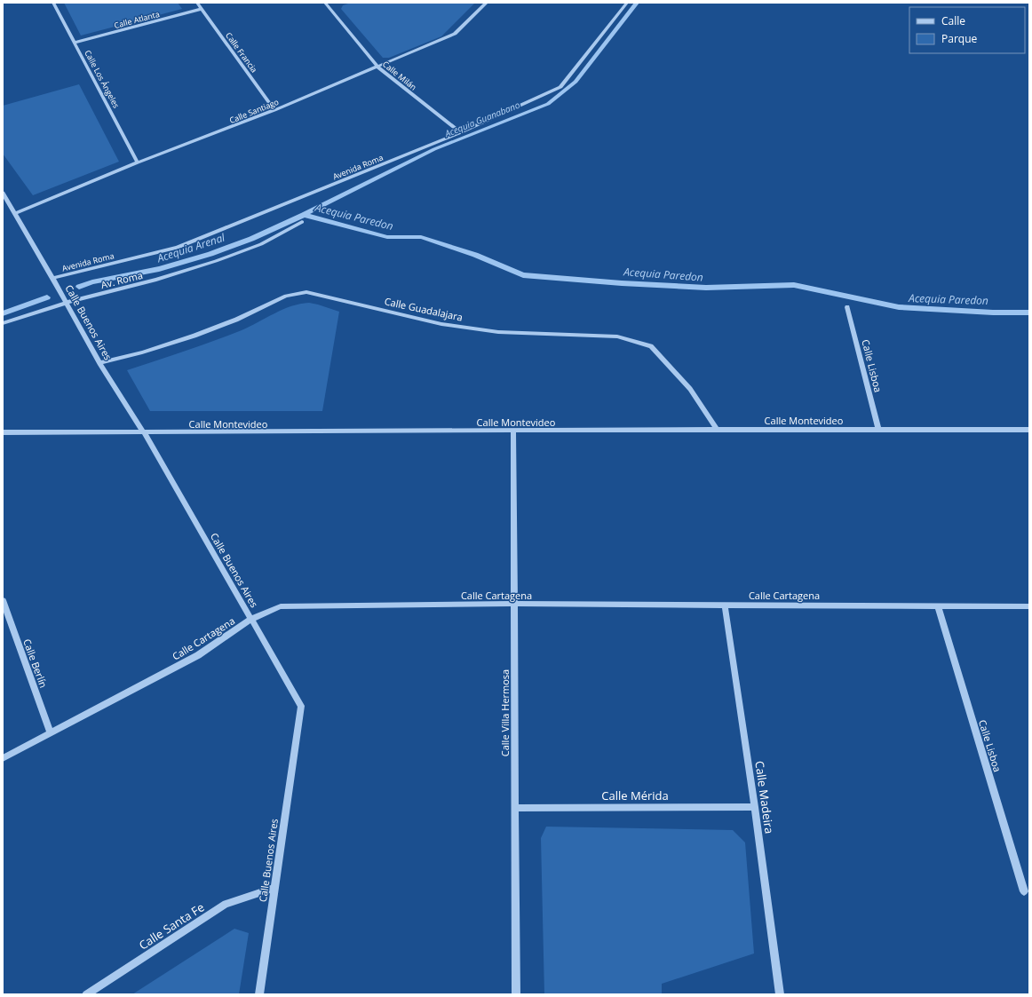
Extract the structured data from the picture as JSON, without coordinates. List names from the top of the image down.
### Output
{
  "streets": {
    "street": [
      "Calle Atlanta",
      "Calle Francia",
      "Calle Milán",
      "Calle Los Ángeles",
      "Calle Santiago",
      "Avenida Roma",
      "Av. Roma",
      "Calle Guadalajara",
      "Calle Buenos Aires",
      "Calle Lisboa",
      "Calle Montevideo",
      "Calle Cartagena",
      "Calle Berlín",
      "Calle Villa Hermosa",
      "Calle Mérida",
      "Calle Madeira",
      "Calle Santa Fe"
    ]
  },
  "crossings": [
    ["Calle Atlanta", "Calle Francia"],
    ["Calle Atlanta", "Calle Los Ángeles"],
    ["Calle Francia", "Calle Santiago"],
    ["Calle Milán", "Calle Santiago"],
    ["Calle Milán", "Avenida Roma"],
    ["Calle Los Ángeles", "Calle Santiago"],
    ["Calle Santiago", "Calle Buenos Aires"],
    ["Avenida Roma", "Calle Buenos Aires"],
    ["Av. Roma", "Calle Buenos Aires"],
    ["Calle Guadalajara", "Calle Buenos Aires"],
    ["Calle Guadalajara", "Calle Montevideo"],
    ["Calle Buenos Aires", "Calle Montevideo"],
    ["Calle Buenos Aires", "Calle Cartagena"],
    ["Calle Buenos Aires", "Calle Santa Fe"],
    ["Calle Lisboa", "Calle Montevideo"],
    ["Calle Lisboa", "Calle Cartagena"],
    ["Calle Montevideo", "Calle Villa Hermosa"],
    ["Calle Cartagena", "Calle Berlín"],
    ["Calle Cartagena", "Calle Villa Hermosa"],
    ["Calle Cartagena", "Calle Madeira"],
    ["Calle Villa Hermosa", "Calle Mérida"],
    ["Calle Mérida", "Calle Madeira"]
  ],
  "water": ["Acequia Guanabano", "Acequia Paredon", "Acequia Arenal"],
  "legend": ["Calle", "Parque"]
}
